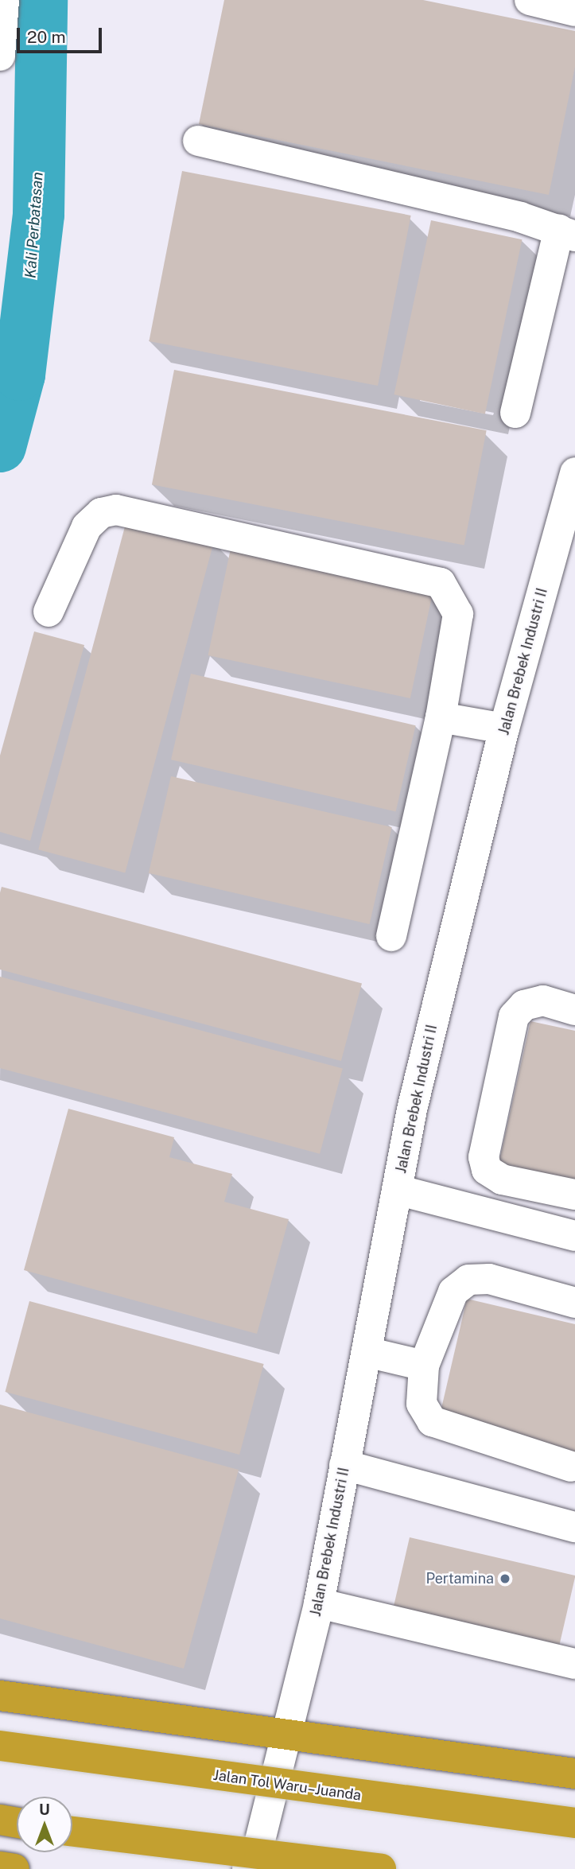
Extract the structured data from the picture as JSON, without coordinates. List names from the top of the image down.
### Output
{
  "streets": {
    "highway": ["Jalan Tol Waru–Juanda"],
    "street": ["Jalan Brebek Industri II"]
  },
  "water": ["Kali Perbatasan"],
  "places": ["Pertamina"],
  "scale_bar": "20 m",
  "north": "top"
}
